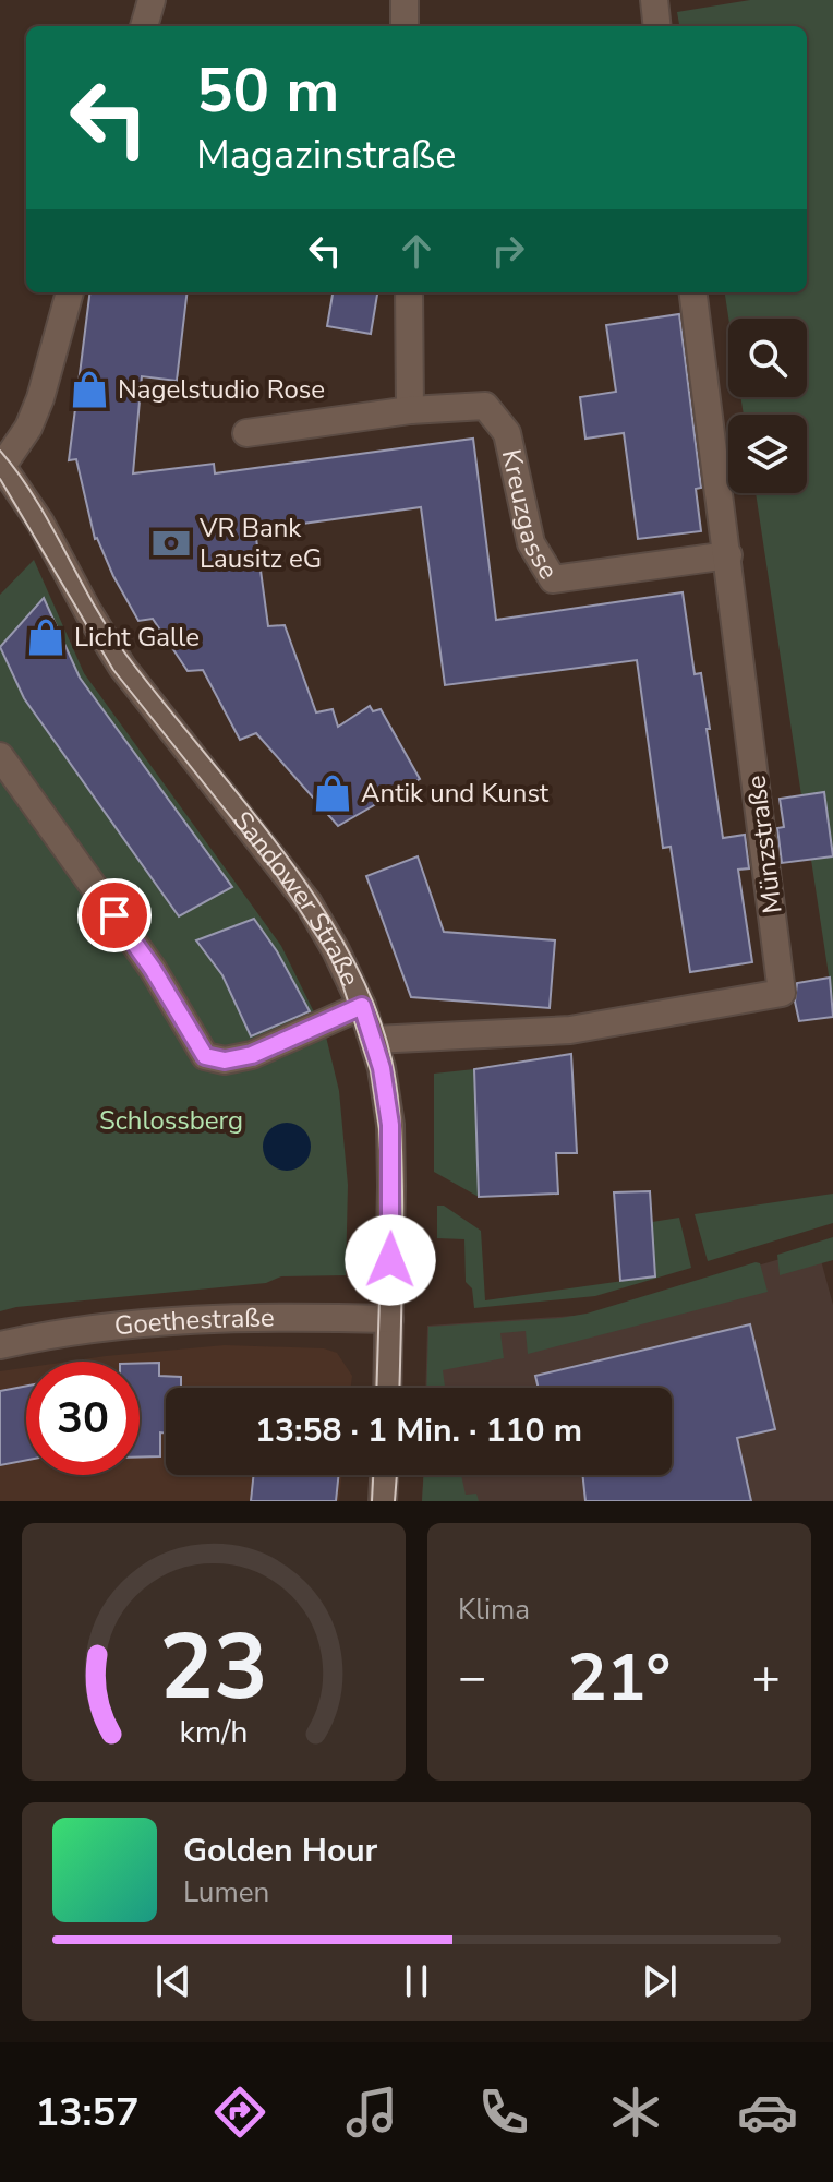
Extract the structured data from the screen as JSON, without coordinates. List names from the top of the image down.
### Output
{
  "streets": {
    "street": [
      "Kreuzgasse",
      "Münzstraße",
      "Sandower Straße",
      "Goethestraße"
    ]
  },
  "crossings": [
    ["Kreuzgasse", "Münzstraße"],
    ["Münzstraße", "Sandower Straße"],
    ["Sandower Straße", "Goethestraße"]
  ],
  "parks": ["Schlossberg"],
  "places": {
    "shop": ["Nagelstudio Rose", "Licht Galle", "Antik und Kunst"],
    "bank": ["VR Bank Lausitz eG"]
  },
  "page": {
    "turn": ["50 m", "Magazinstraße"],
    "limit": "30",
    "trip": "13:58 · 1 Min. · 110 m",
    "tile": "Klima",
    "heat": ["−", "21°", "+"],
    "song": ["Golden Hour", "Lumen"],
    "tabs": "13:57",
    "gauge": ["23", "km/h"]
  }
}
